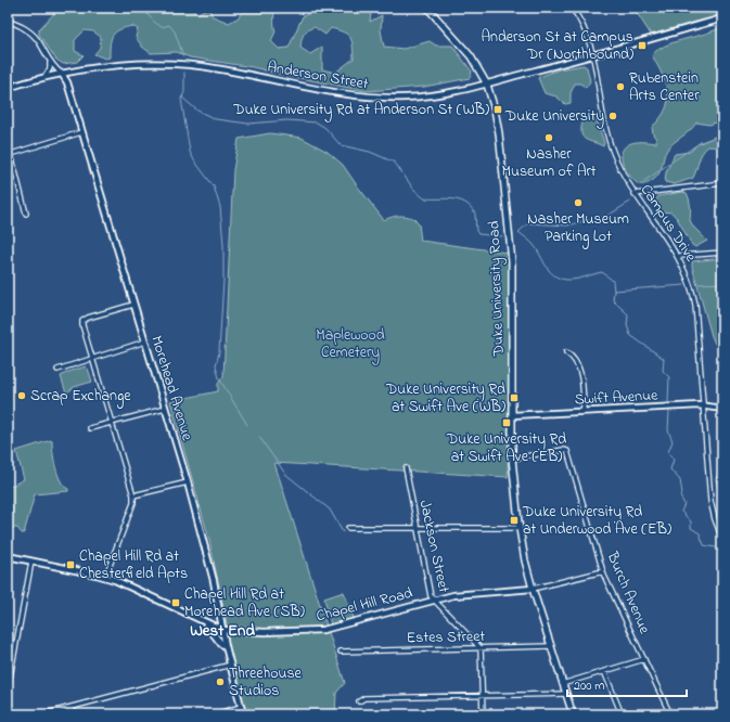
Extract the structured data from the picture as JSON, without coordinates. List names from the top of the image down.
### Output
{
  "streets": {
    "main road": ["Duke University Road"],
    "street": [
      "Anderson Street",
      "Campus Drive",
      "Morehead Avenue",
      "Swift Avenue",
      "Jackson Street",
      "Burch Avenue",
      "Chapel Hill Road",
      "Estes Street"
    ]
  },
  "crossings": [
    ["Anderson Street", "Campus Drive"],
    ["Anderson Street", "Duke University Road"],
    ["Anderson Street", "Morehead Avenue"],
    ["Campus Drive", "Swift Avenue"],
    ["Duke University Road", "Swift Avenue"],
    ["Duke University Road", "Burch Avenue"],
    ["Duke University Road", "Chapel Hill Road"],
    ["Duke University Road", "Estes Street"],
    ["Morehead Avenue", "Chapel Hill Road"],
    ["Jackson Street", "Chapel Hill Road"],
    ["Jackson Street", "Estes Street"]
  ],
  "districts": ["West End"],
  "parks": ["Maplewood Cemetery"],
  "places": {
    "transit": [
      "Anderson St at Campus Dr (Northbound)",
      "Duke University Rd at Anderson St (WB)",
      "Duke University Rd at Swift Ave (WB)",
      "Duke University Rd at Swift Ave (EB)",
      "Duke University Rd at Underwood Ave (EB)",
      "Chapel Hill Rd at Chesterfield Apts",
      "Chapel Hill Rd at Morehead Ave (SB)"
    ],
    "other": [
      "Rubenstein Arts Center",
      "Duke University",
      "Nasher Museum of Art",
      "Nasher Museum Parking Lot",
      "Scrap Exchange",
      "Threehouse Studios"
    ]
  },
  "scale_bar": "200 m"
}
